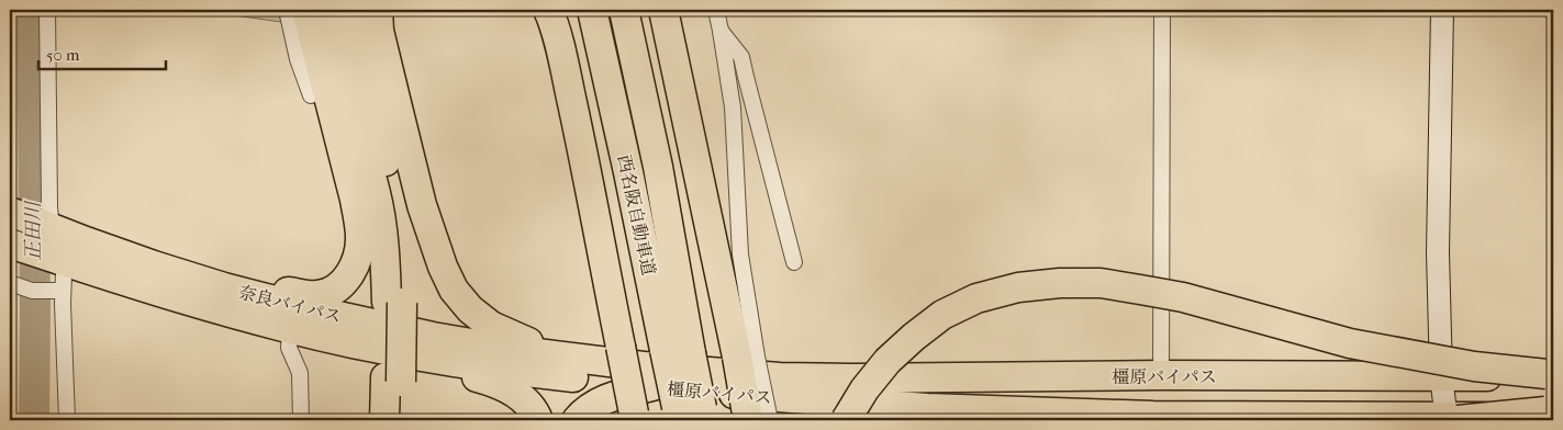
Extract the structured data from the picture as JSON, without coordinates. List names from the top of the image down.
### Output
{
  "streets": {
    "highway": ["西名阪自動車道", "奈良バイパス", "橿原バイパス"]
  },
  "crossings": [
    ["奈良バイパス", "橿原バイパス"]
  ],
  "water": ["正田川"],
  "scale_bar": "50 m"
}
